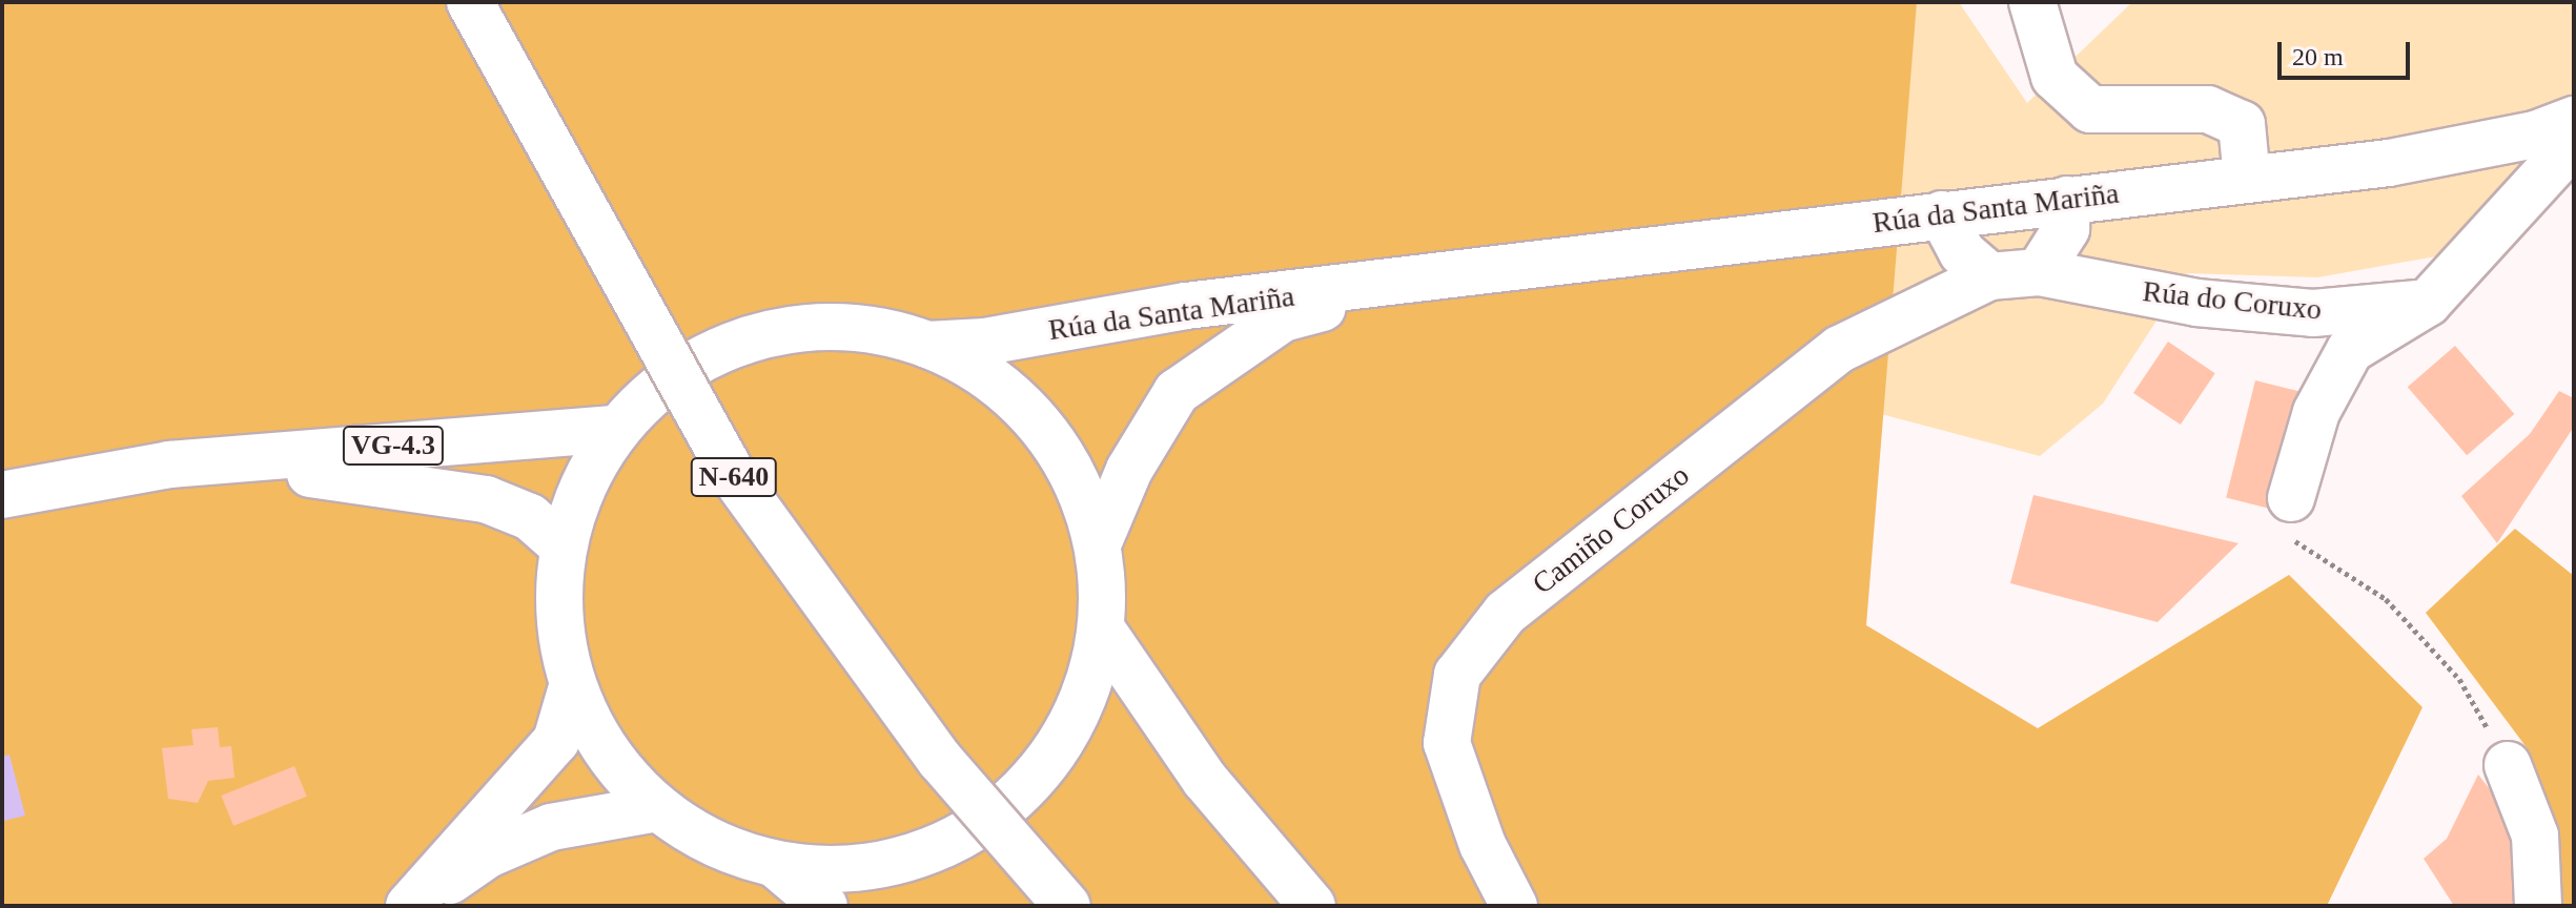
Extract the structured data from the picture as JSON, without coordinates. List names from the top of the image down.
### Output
{
  "streets": {
    "main road": [
      "Rúa da Santa Mariña",
      "Rúa do Coruxo",
      "VG-4.3",
      "N-640",
      "Camiño Coruxo"
    ]
  },
  "crossings": [
    ["Rúa do Coruxo", "Camiño Coruxo"]
  ],
  "scale_bar": "20 m"
}
